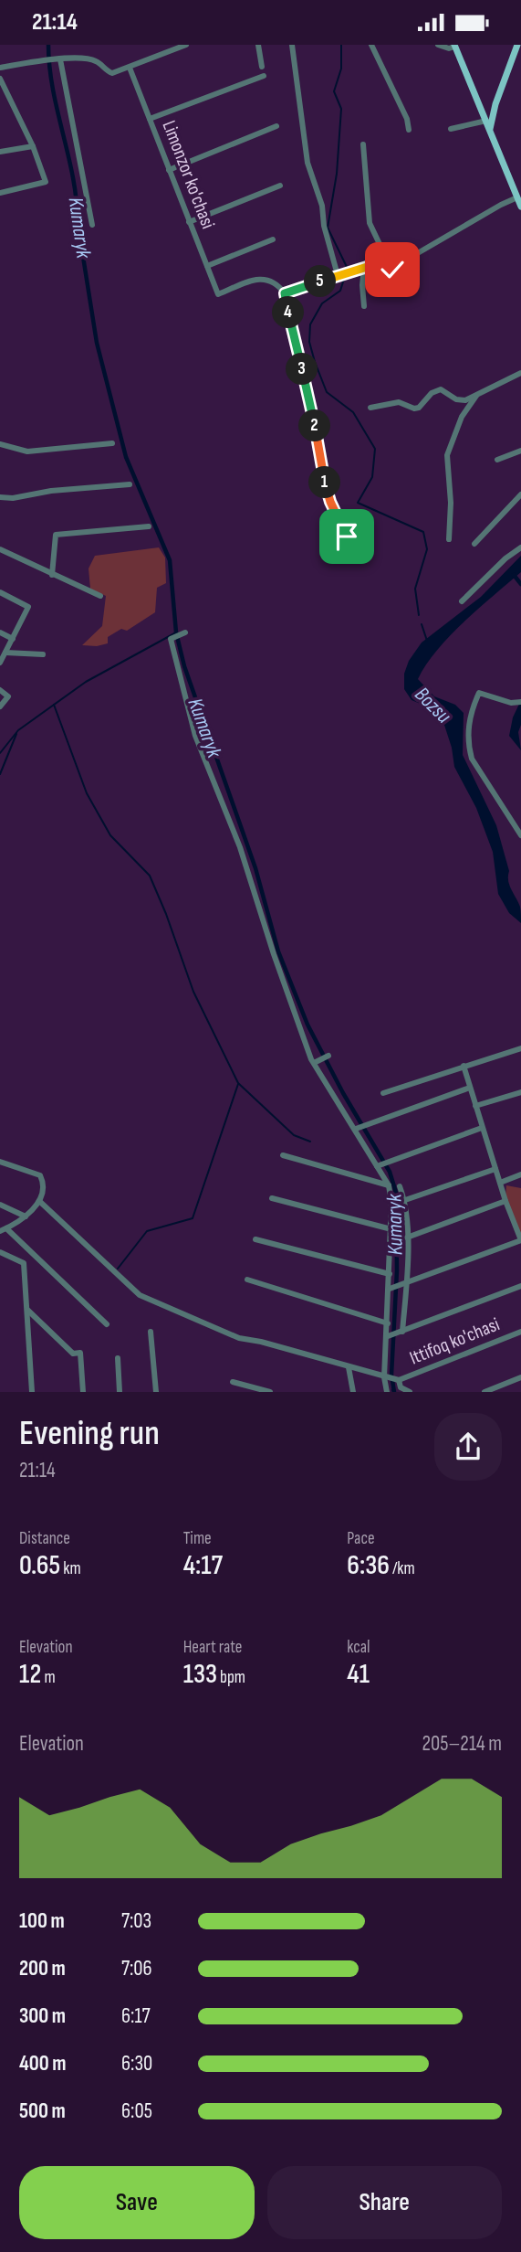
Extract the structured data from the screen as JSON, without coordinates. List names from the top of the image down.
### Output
{
  "streets": {
    "street": ["Limonzor ko'chasi", "Ittifoq ko'chasi"]
  },
  "water": ["Kumaryk", "Bozsu"],
  "page": {
    "status": "21:14",
    "pins": [
      "5",
      "4",
      "3",
      "2",
      "1"
    ],
    "heading": ["Evening run", "21:14"],
    "stats": [
      ["Distance", "0.65 km"],
      ["Time", "4:17"],
      ["Pace", "6:36 /km"],
      ["Elevation", "12 m"],
      ["Heart rate", "133 bpm"],
      ["kcal", "41"]
    ],
    "chart": ["Elevation", "205–214 m"],
    "list": [
      {
        "name": "100 m",
        "note": "7:03"
      },
      {
        "name": "200 m",
        "note": "7:06"
      },
      {
        "name": "300 m",
        "note": "6:17"
      },
      {
        "name": "400 m",
        "note": "6:30"
      },
      {
        "name": "500 m",
        "note": "6:05"
      }
    ],
    "buttons": ["Save", "Share"]
  }
}
